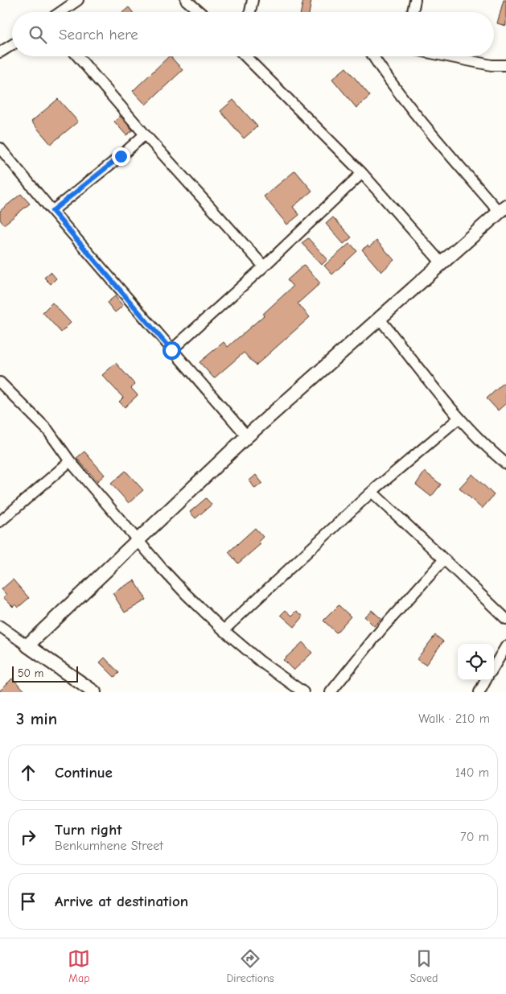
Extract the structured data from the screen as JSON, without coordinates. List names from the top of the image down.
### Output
{
  "scale_bar": "50 m",
  "page": {
    "search": "Search here",
    "scale": "50 m",
    "heading": ["3 min", "Walk · 210 m"],
    "list": [
      ["Continue", "140 m"],
      ["Turn right", "Benkumhene Street", "70 m"],
      "Arrive at destination"
    ],
    "nav": ["Map", "Directions", "Saved"]
  }
}
